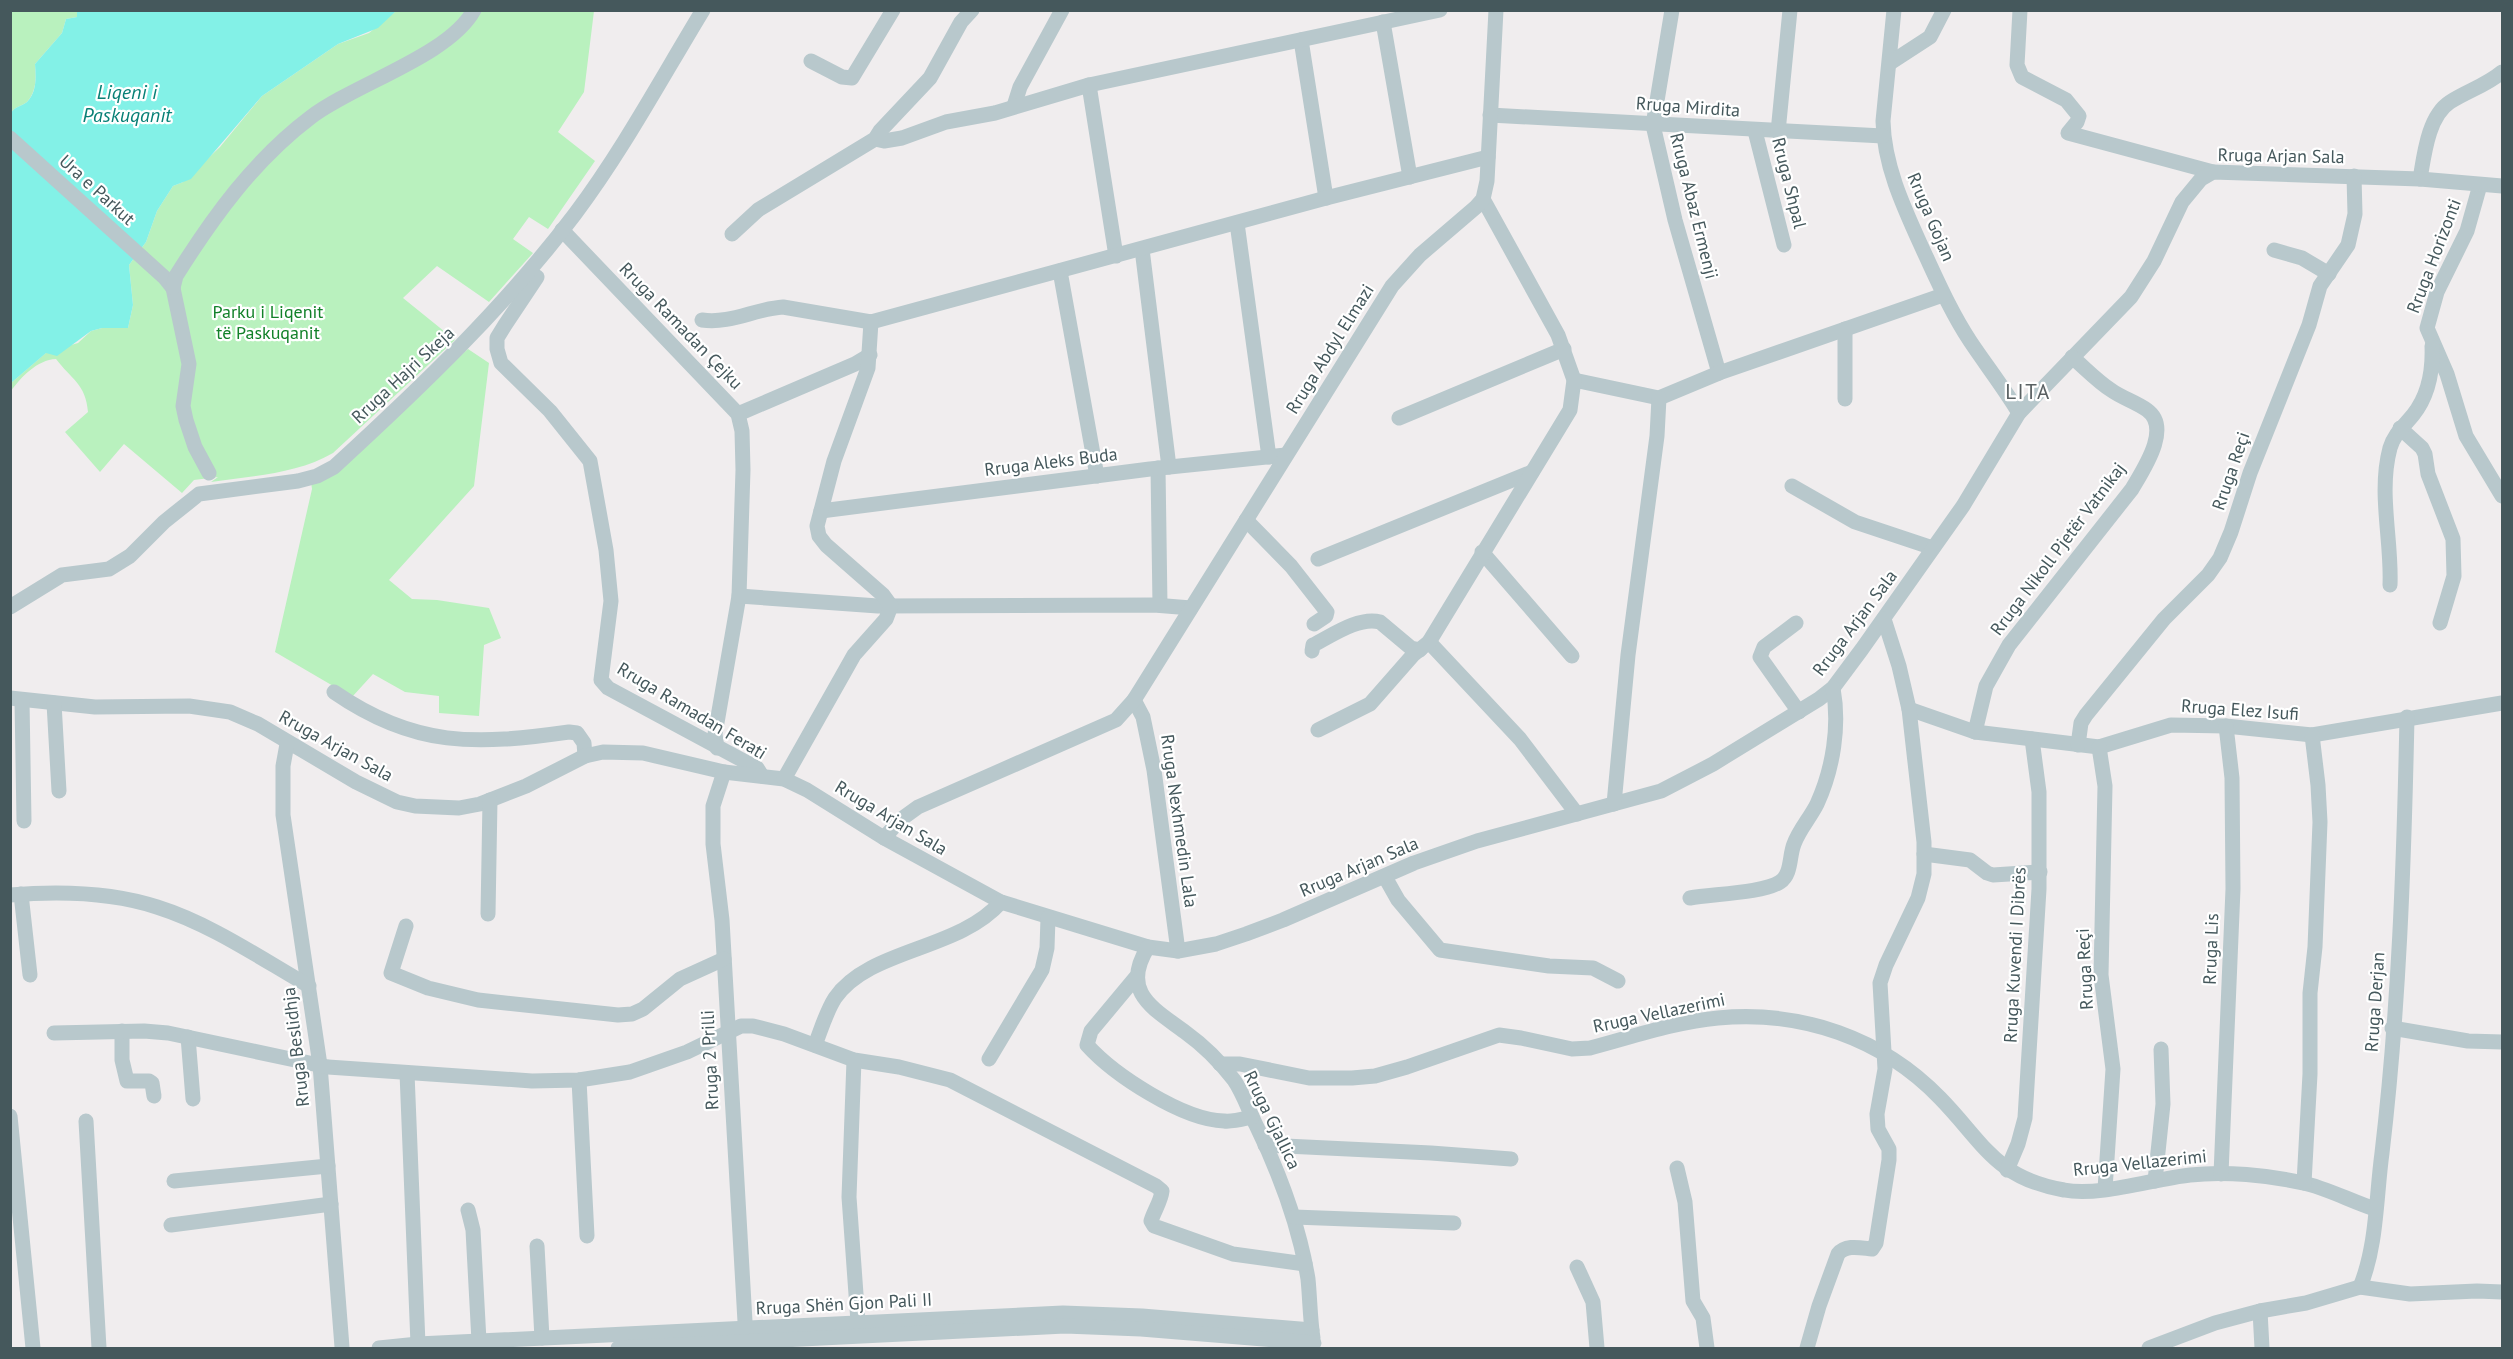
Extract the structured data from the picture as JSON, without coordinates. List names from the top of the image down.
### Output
{
  "streets": {
    "street": [
      "Rruga Mirdita",
      "Rruga Arjan Sala",
      "Rruga Shpal",
      "Ura e Parkut",
      "Rruga Abaz Ermenji",
      "Rruga Gojan",
      "Rruga Horizonti",
      "Rruga Ramadan Çejku",
      "Rruga Abdyl Elmazi",
      "Rruga Hajri Skeja",
      "Rruga Aleks Buda",
      "Rruga Reçi",
      "Rruga Nikoll Pjetër Vatnikaj",
      "Rruga Elez Isufi",
      "Rruga Ramadan Ferati",
      "Rruga Nexhmedin Lala",
      "Rruga Lis",
      "Rruga Kuvendi I Dibrës",
      "Rruga Derjan",
      "Rruga Vellazerimi",
      "Rruga Beslidhja",
      "Rruga 2 Prilli",
      "Rruga Gjallica",
      "Rruga Shën Gjon Pali II"
    ]
  },
  "crossings": [
    ["Rruga Mirdita", "Rruga Shpal"],
    ["Rruga Mirdita", "Rruga Abaz Ermenji"],
    ["Rruga Mirdita", "Rruga Gojan"],
    ["Rruga Arjan Sala", "Rruga Gojan"],
    ["Rruga Arjan Sala", "Rruga Horizonti"],
    ["Rruga Arjan Sala", "Rruga Abdyl Elmazi"],
    ["Rruga Arjan Sala", "Rruga Reçi"],
    ["Rruga Arjan Sala", "Rruga Nikoll Pjetër Vatnikaj"],
    ["Rruga Arjan Sala", "Rruga Ramadan Ferati"],
    ["Rruga Arjan Sala", "Rruga Nexhmedin Lala"],
    ["Rruga Arjan Sala", "Rruga Beslidhja"],
    ["Rruga Arjan Sala", "Rruga 2 Prilli"],
    ["Rruga Ramadan Çejku", "Rruga Hajri Skeja"],
    ["Rruga Ramadan Çejku", "Rruga Ramadan Ferati"],
    ["Rruga Abdyl Elmazi", "Rruga Aleks Buda"],
    ["Rruga Abdyl Elmazi", "Rruga Nexhmedin Lala"],
    ["Rruga Hajri Skeja", "Rruga Ramadan Ferati"],
    ["Rruga Reçi", "Rruga Elez Isufi"],
    ["Rruga Reçi", "Rruga Vellazerimi"],
    ["Rruga Nikoll Pjetër Vatnikaj", "Rruga Elez Isufi"],
    ["Rruga Elez Isufi", "Rruga Lis"],
    ["Rruga Elez Isufi", "Rruga Kuvendi I Dibrës"],
    ["Rruga Elez Isufi", "Rruga Derjan"],
    ["Rruga Lis", "Rruga Vellazerimi"],
    ["Rruga Kuvendi I Dibrës", "Rruga Vellazerimi"],
    ["Rruga Derjan", "Rruga Vellazerimi"],
    ["Rruga Vellazerimi", "Rruga Gjallica"],
    ["Rruga 2 Prilli", "Rruga Shën Gjon Pali II"],
    ["Rruga Gjallica", "Rruga Shën Gjon Pali II"]
  ],
  "districts": ["LITA"],
  "water": ["Liqeni i Paskuqanit"],
  "parks": ["Parku i Liqenit të Paskuqanit"]
}
